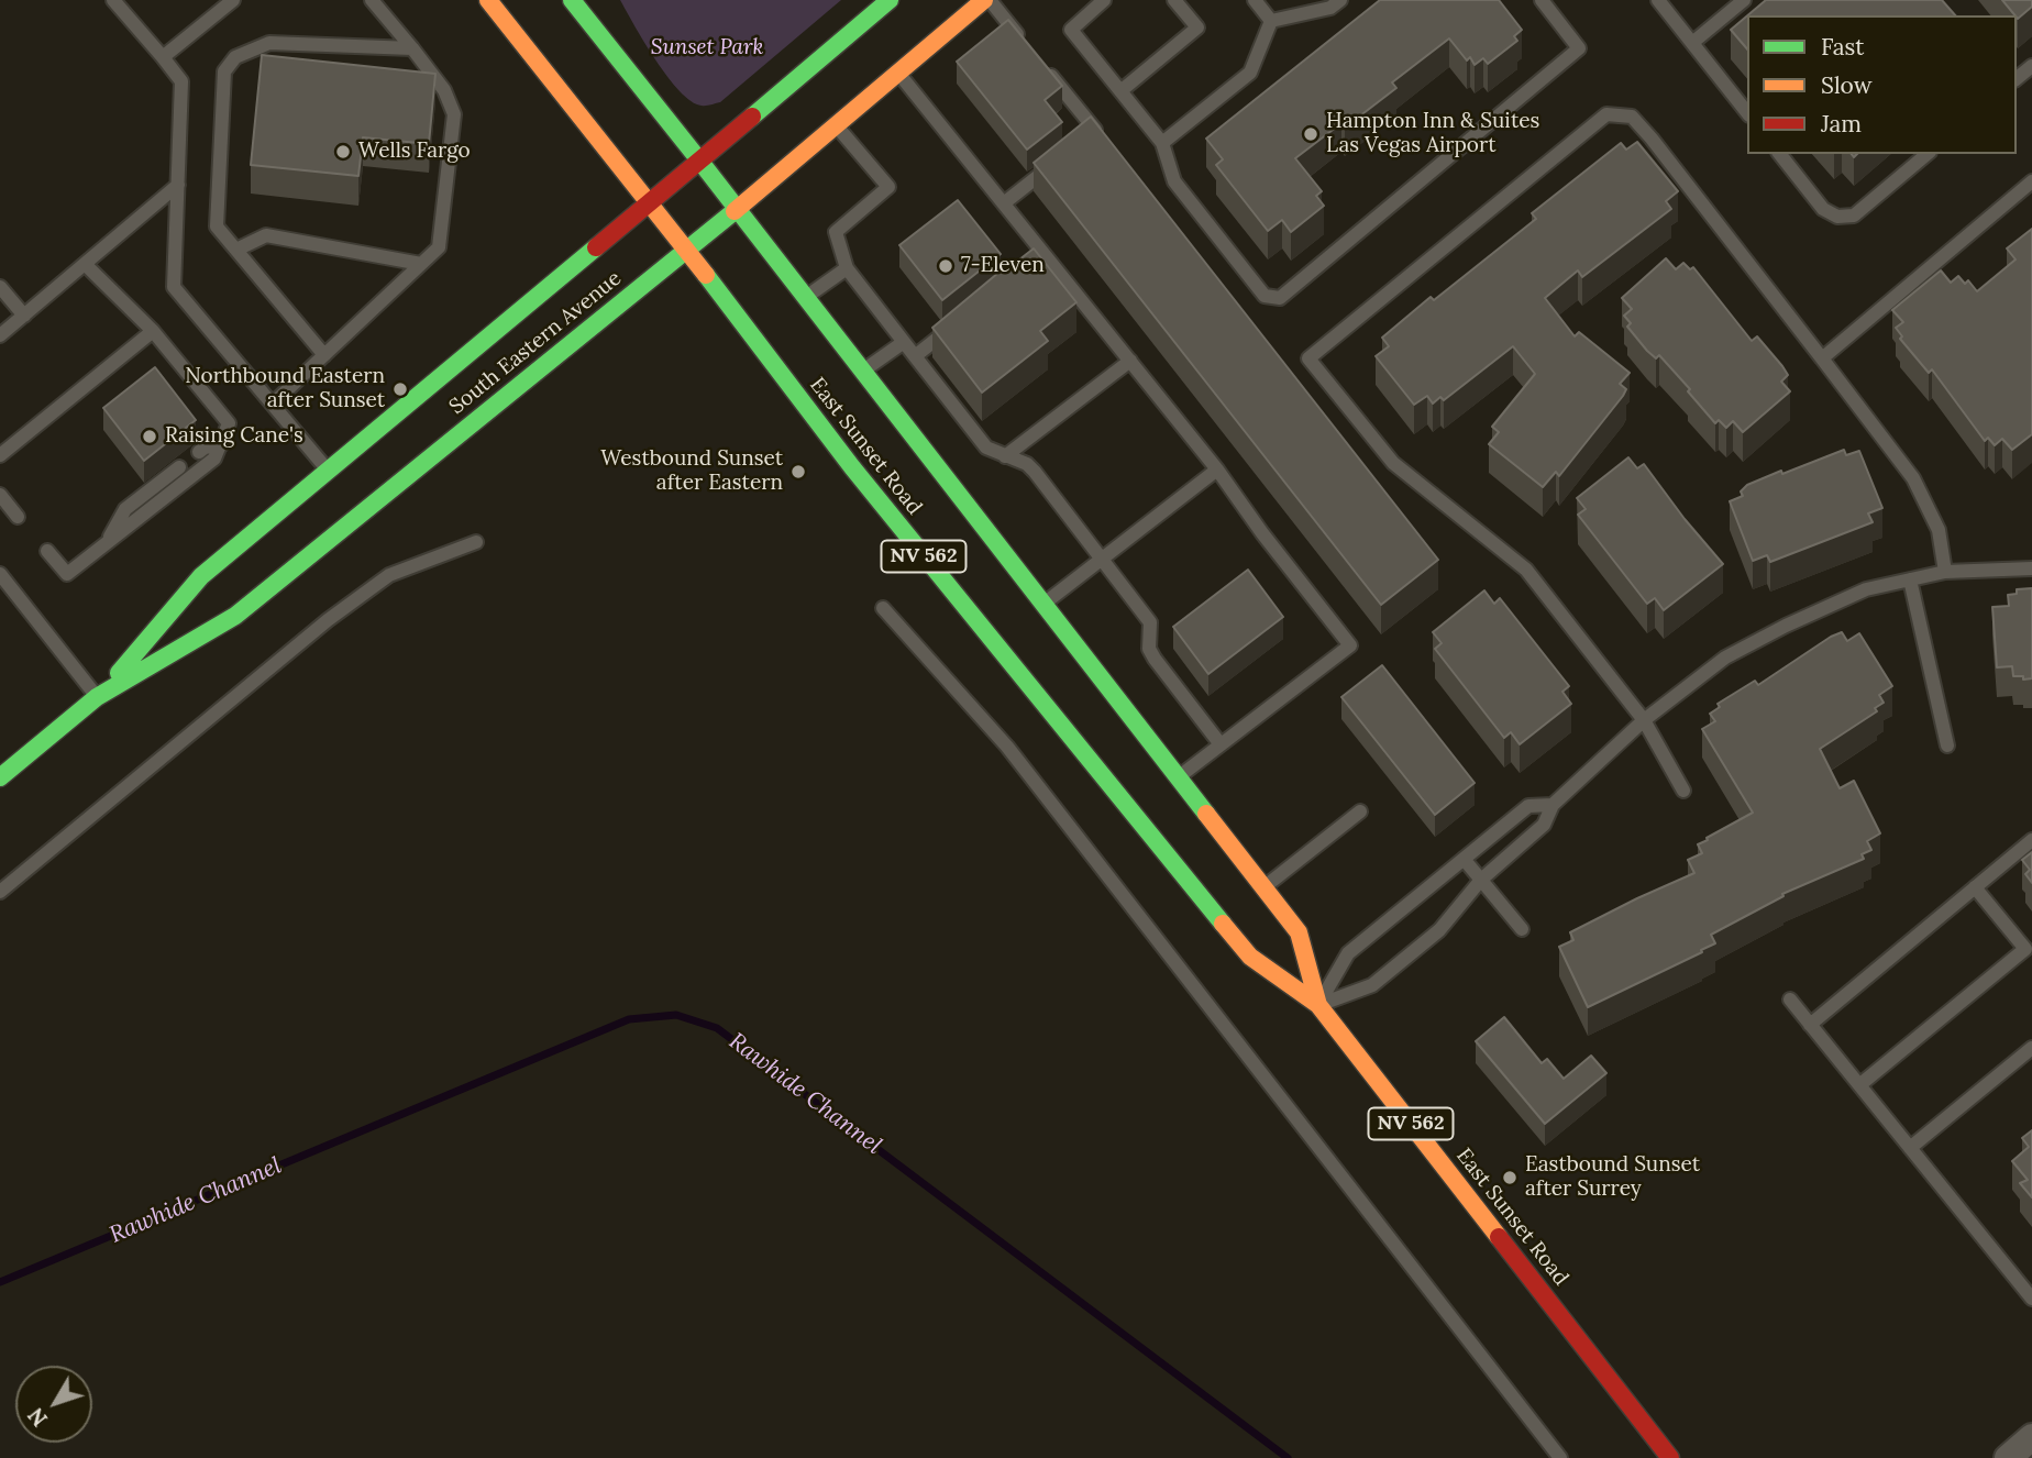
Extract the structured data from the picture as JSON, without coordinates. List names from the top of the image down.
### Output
{
  "streets": {
    "main road": ["South Eastern Avenue", "East Sunset Road", "NV 562"]
  },
  "crossings": [
    ["South Eastern Avenue", "East Sunset Road"]
  ],
  "water": ["Rawhide Channel"],
  "parks": ["Sunset Park"],
  "places": [
    "Hampton Inn & Suites Las Vegas Airport",
    "Wells Fargo",
    "7-Eleven",
    "Northbound Eastern after Sunset",
    "Raising Cane's",
    "Westbound Sunset after Eastern",
    "Eastbound Sunset after Surrey"
  ],
  "legend": ["Fast", "Slow", "Jam"],
  "north": "bottom left"
}
